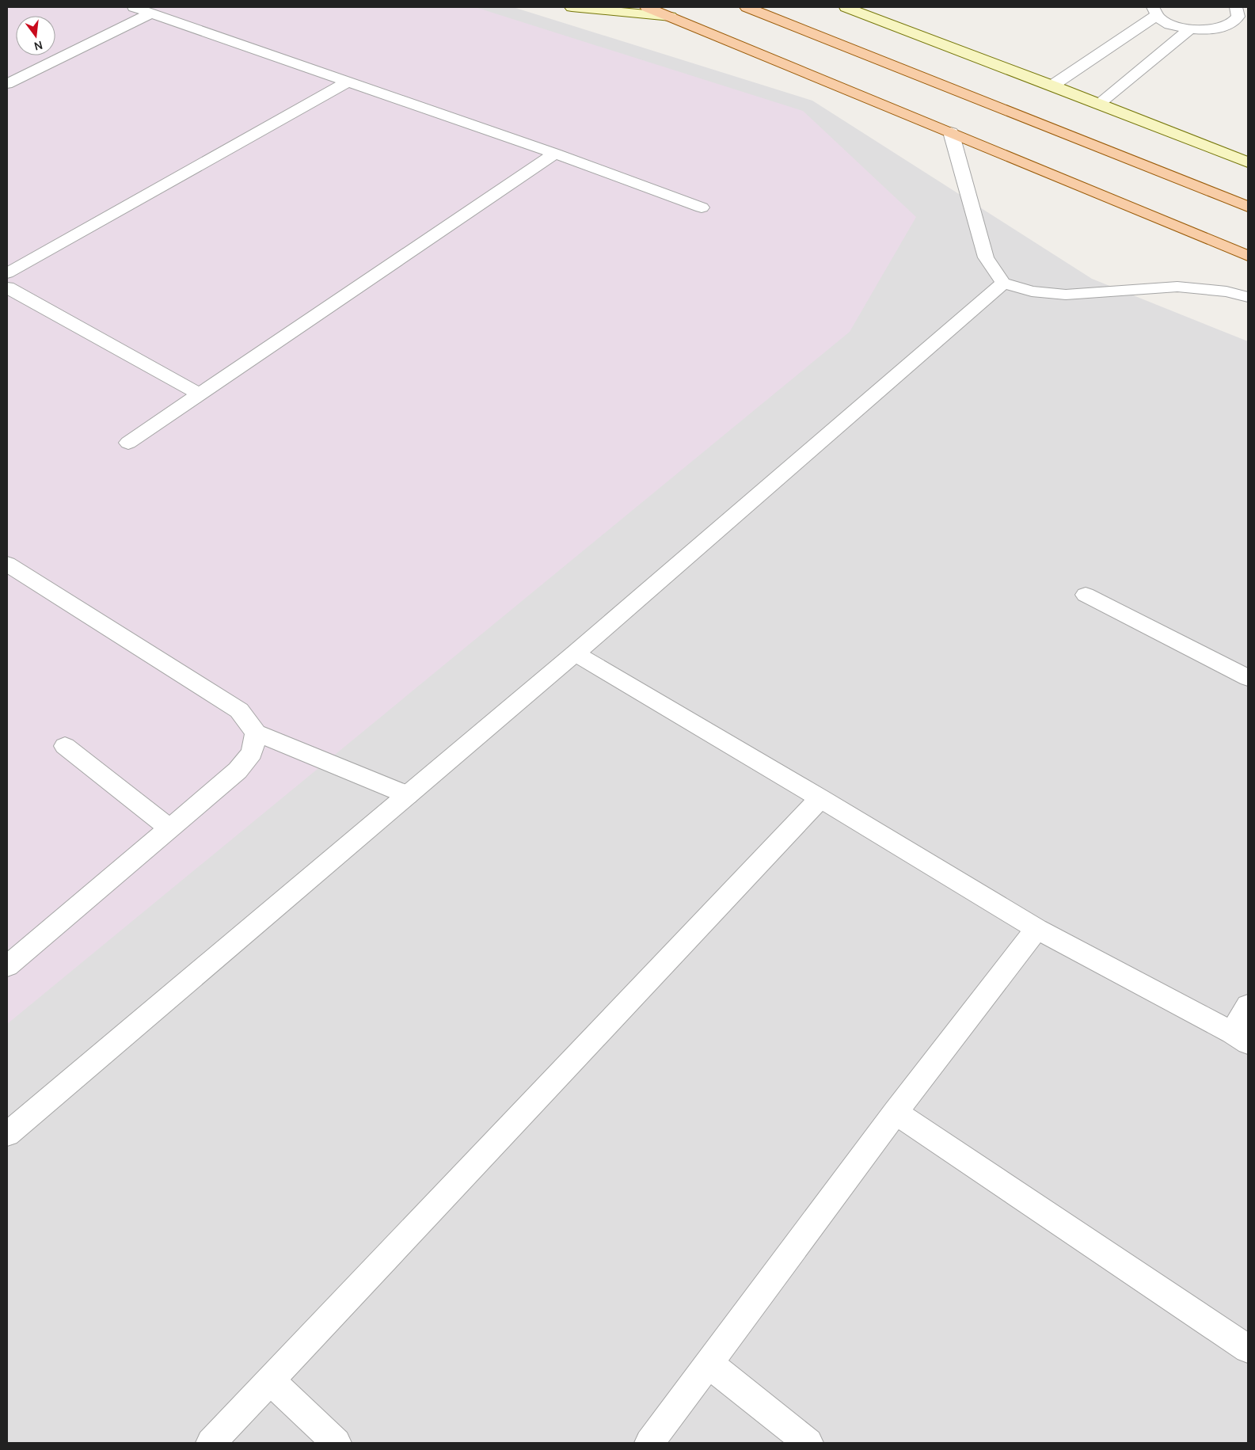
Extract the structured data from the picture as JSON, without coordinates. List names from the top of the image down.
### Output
{
  "north": "bottom"
}
